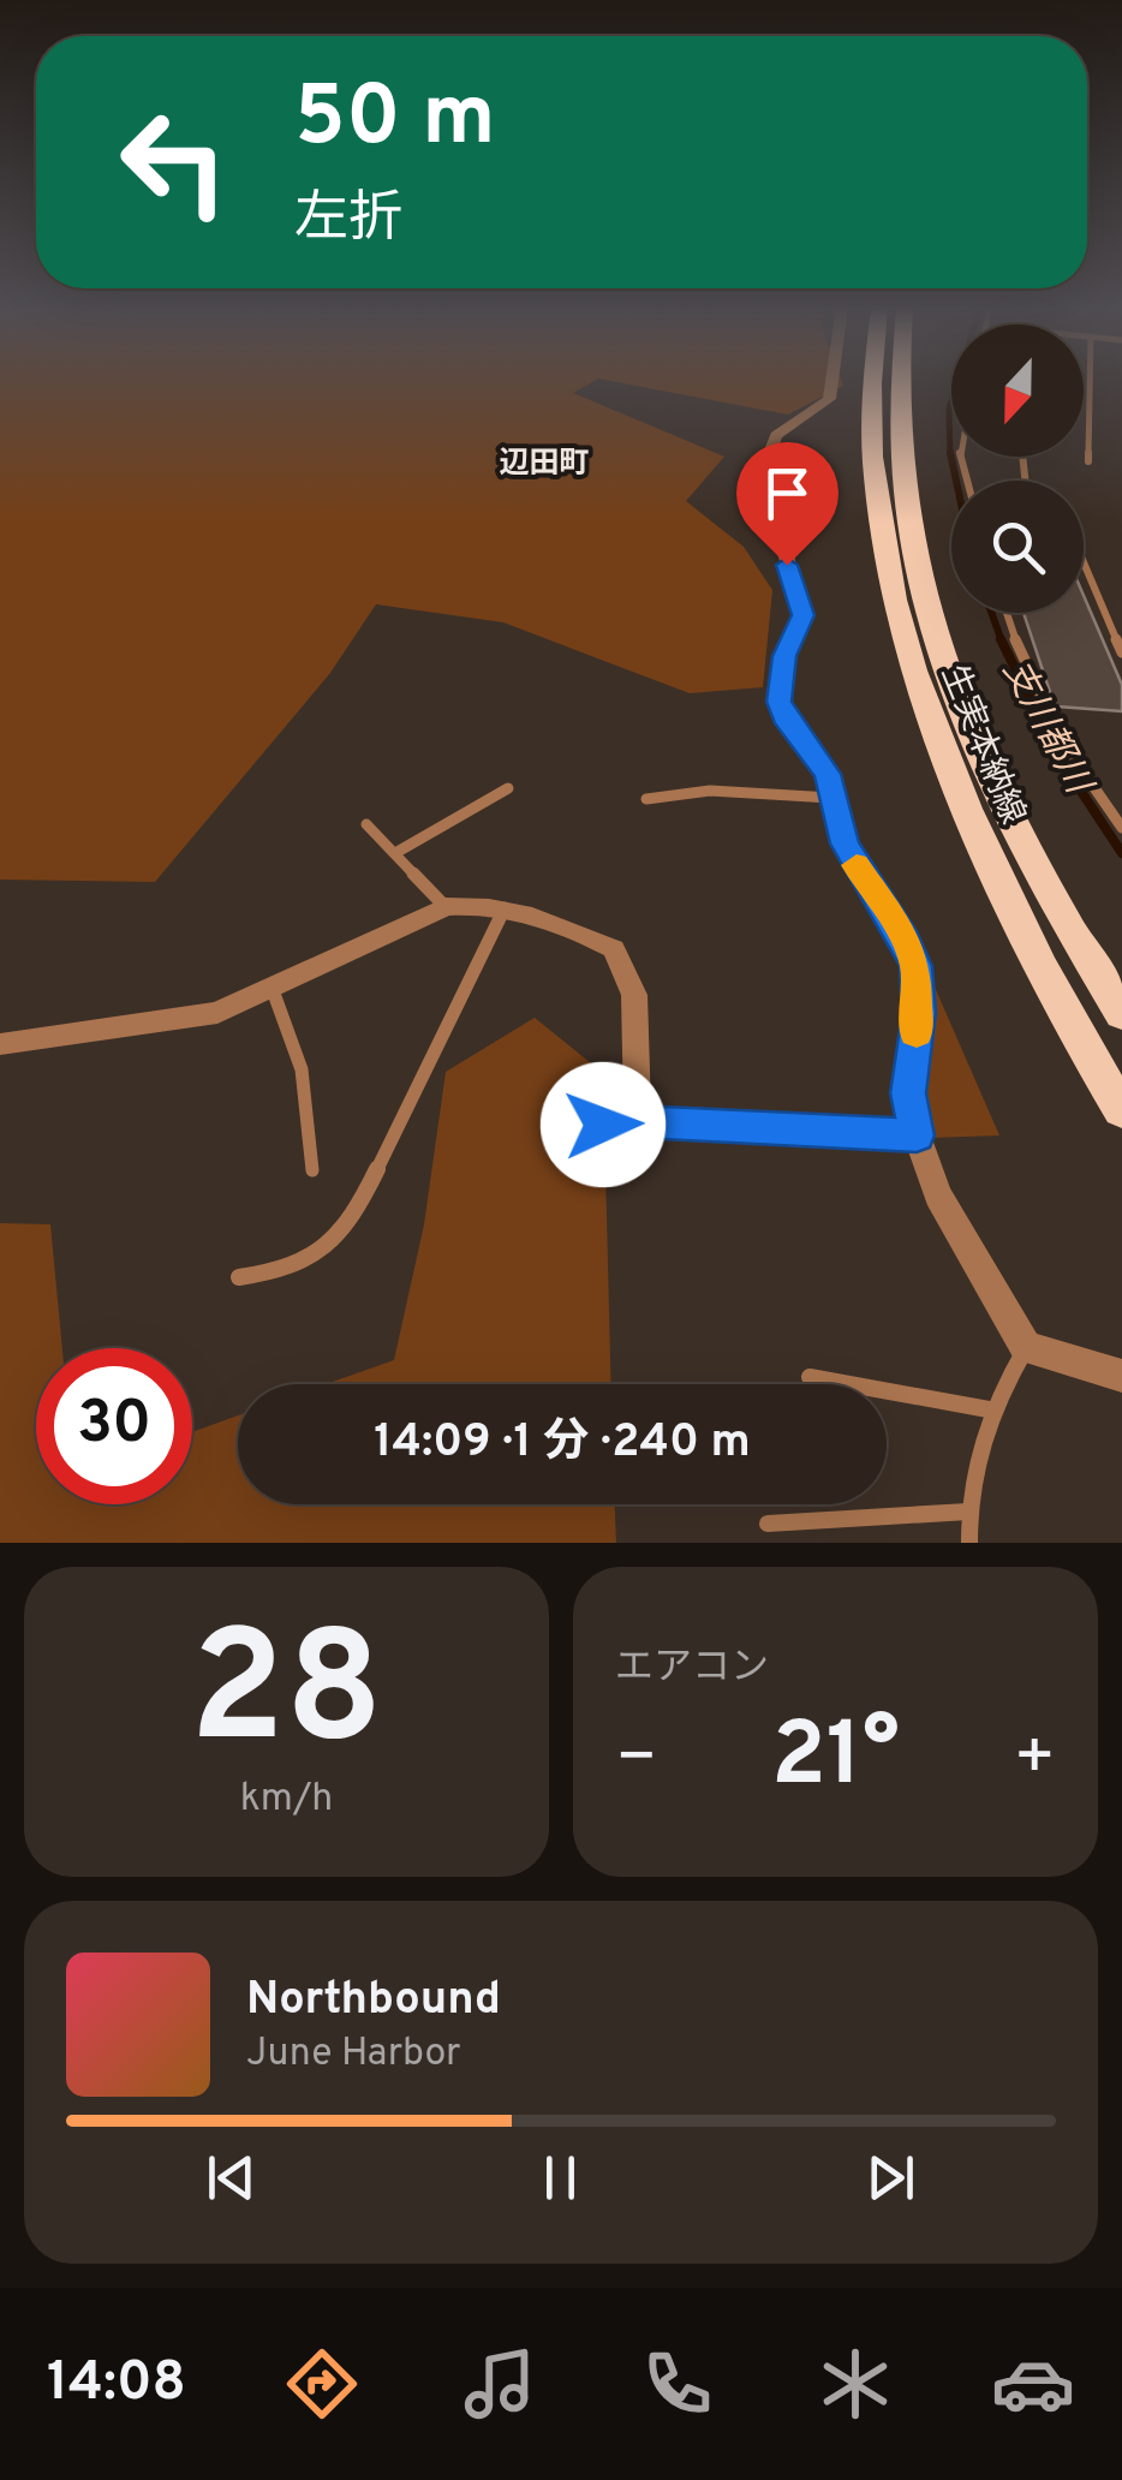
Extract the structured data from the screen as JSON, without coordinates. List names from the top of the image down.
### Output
{
  "streets": {
    "main road": ["生実本納線"]
  },
  "districts": ["辺田町"],
  "water": ["支川都川"],
  "north": "bottom",
  "page": {
    "turn": ["50 m", "左折"],
    "limit": "30",
    "trip": "14:09 · 1 分 · 240 m",
    "tile": [
      ["28", "km/h"],
      "エアコン"
    ],
    "heat": ["−", "21°", "+"],
    "song": ["Northbound", "June Harbor"],
    "tabs": "14:08"
  }
}
